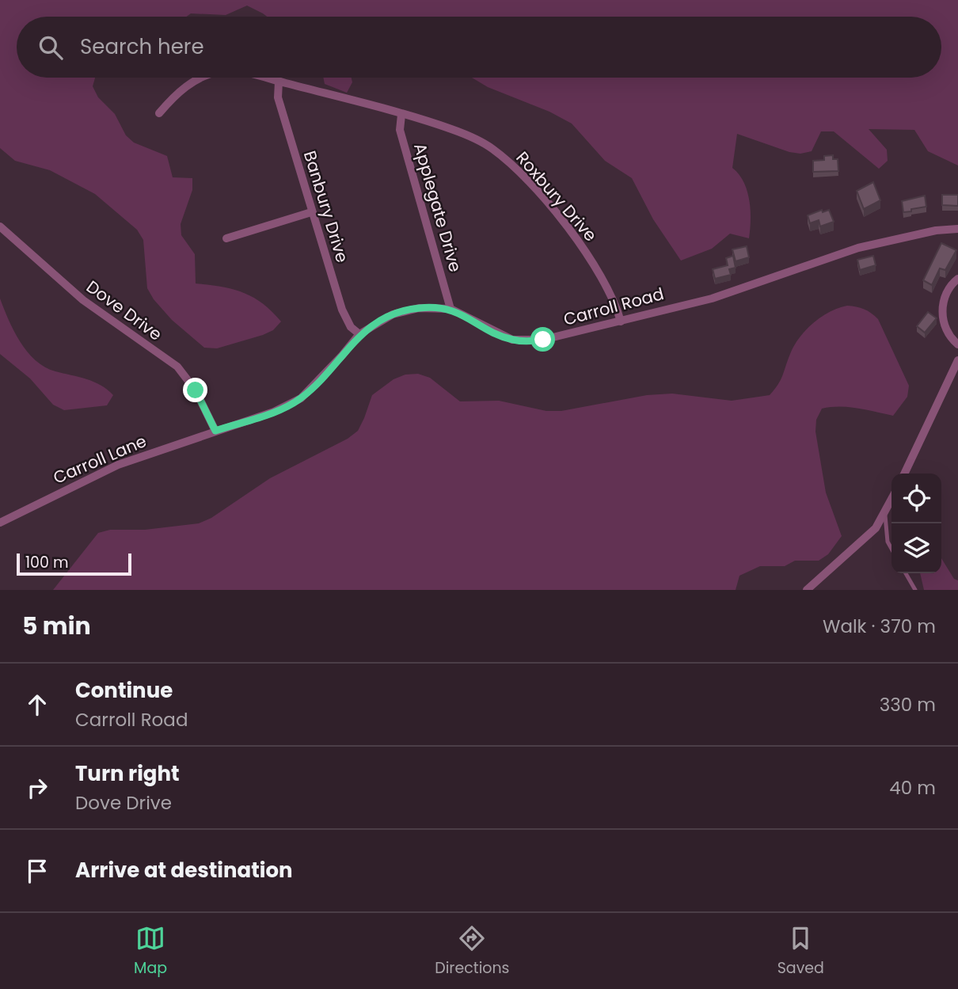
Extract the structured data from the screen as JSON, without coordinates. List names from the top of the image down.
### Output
{
  "streets": {
    "street": [
      "Roxbury Drive",
      "Banbury Drive",
      "Applegate Drive",
      "Carroll Road",
      "Dove Drive",
      "Carroll Lane"
    ]
  },
  "crossings": [
    ["Roxbury Drive", "Banbury Drive"],
    ["Roxbury Drive", "Applegate Drive"],
    ["Roxbury Drive", "Carroll Road"],
    ["Banbury Drive", "Carroll Road"],
    ["Applegate Drive", "Carroll Road"],
    ["Carroll Road", "Dove Drive"],
    ["Carroll Road", "Carroll Lane"],
    ["Dove Drive", "Carroll Lane"]
  ],
  "scale_bar": "100 m",
  "page": {
    "search": "Search here",
    "scale": "100 m",
    "heading": ["5 min", "Walk · 370 m"],
    "list": [
      ["Continue", "Carroll Road", "330 m"],
      ["Turn right", "Dove Drive", "40 m"],
      "Arrive at destination"
    ],
    "nav": ["Map", "Directions", "Saved"]
  }
}
